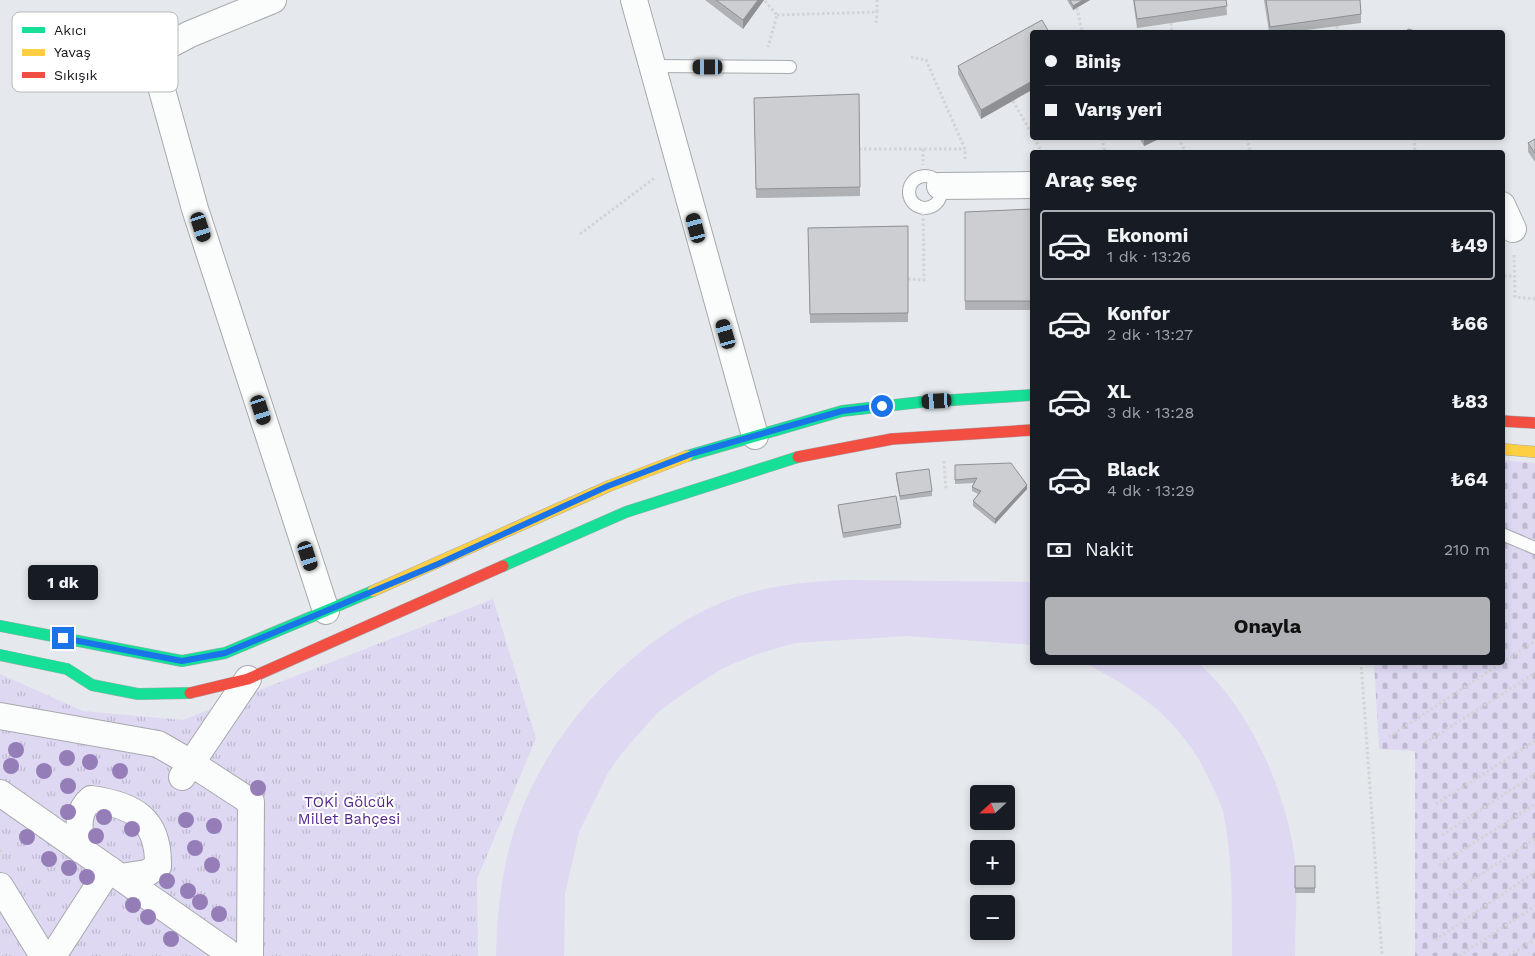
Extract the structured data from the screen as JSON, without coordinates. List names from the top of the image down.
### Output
{
  "parks": ["TOKİ Gölcük Millet Bahçesi"],
  "legend": ["Akıcı", "Yavaş", "Sıkışık"],
  "north": "left",
  "page": {
    "banner": ["Biniş", "Varış yeri"],
    "heading": "Araç seç",
    "list": [
      {
        "name": "Ekonomi",
        "note": "1 dk · 13:26",
        "value": "₺49"
      },
      {
        "name": "Konfor",
        "note": "2 dk · 13:27",
        "value": "₺66"
      },
      {
        "name": "XL",
        "note": "3 dk · 13:28",
        "value": "₺83"
      },
      {
        "name": "Black",
        "note": "4 dk · 13:29",
        "value": "₺64"
      }
    ],
    "pay": ["Nakit", "210 m"],
    "bubble": "1 dk",
    "buttons": "Onayla",
    "map_buttons": ["+", "−"]
  }
}
